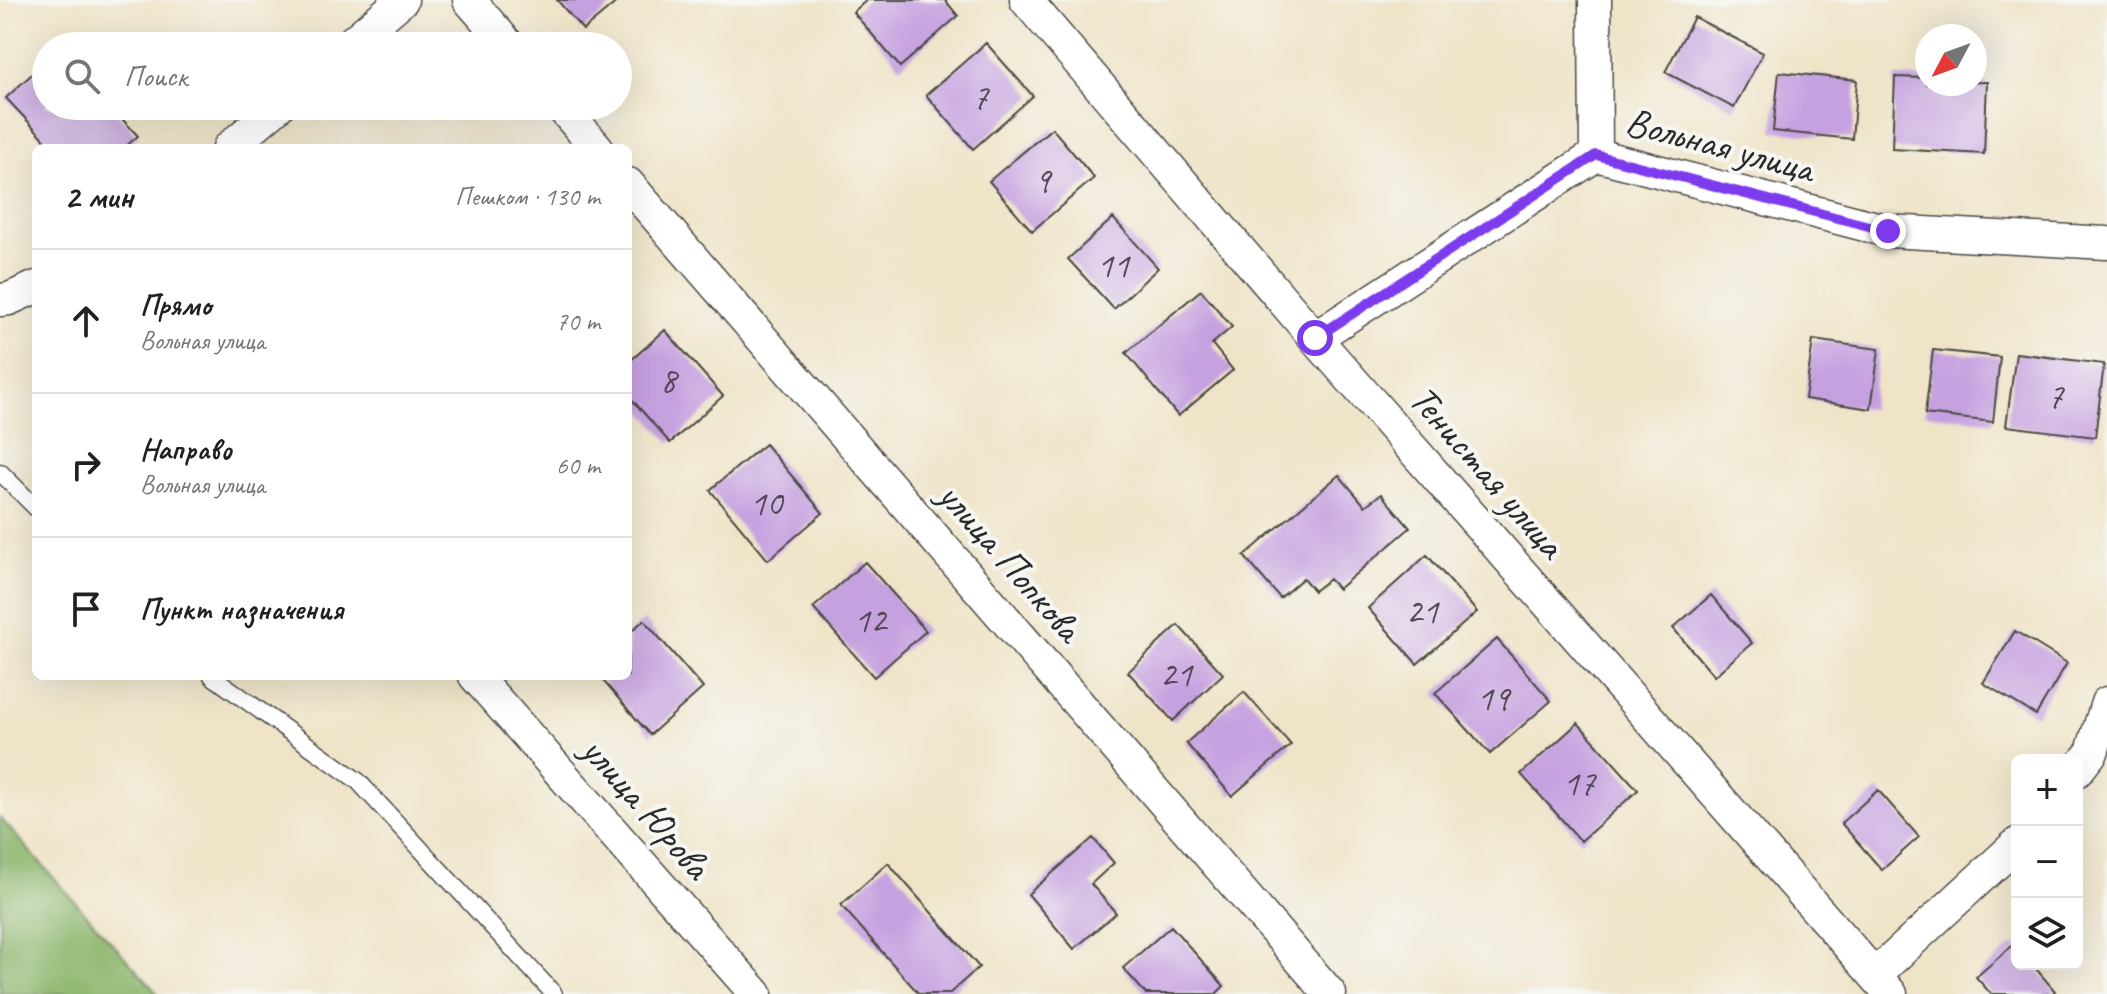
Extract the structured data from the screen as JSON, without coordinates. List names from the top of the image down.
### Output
{
  "streets": {
    "street": [
      "Вольная улица",
      "Тенистая улица",
      "улица Попкова",
      "улица Юрова"
    ]
  },
  "crossings": [
    ["Вольная улица", "Тенистая улица"]
  ],
  "house_numbers": [
    "7",
    "9",
    "11",
    "8",
    "7",
    "10",
    "21",
    "12",
    "21",
    "19",
    "17"
  ],
  "north": "bottom left",
  "page": {
    "search": "Поиск",
    "heading": ["2 мин", "Пешком · 130 m"],
    "list": [
      ["Прямо", "Вольная улица", "70 m"],
      ["Направо", "Вольная улица", "60 m"],
      "Пункт назначения"
    ],
    "map_buttons": ["+", "−"]
  }
}
